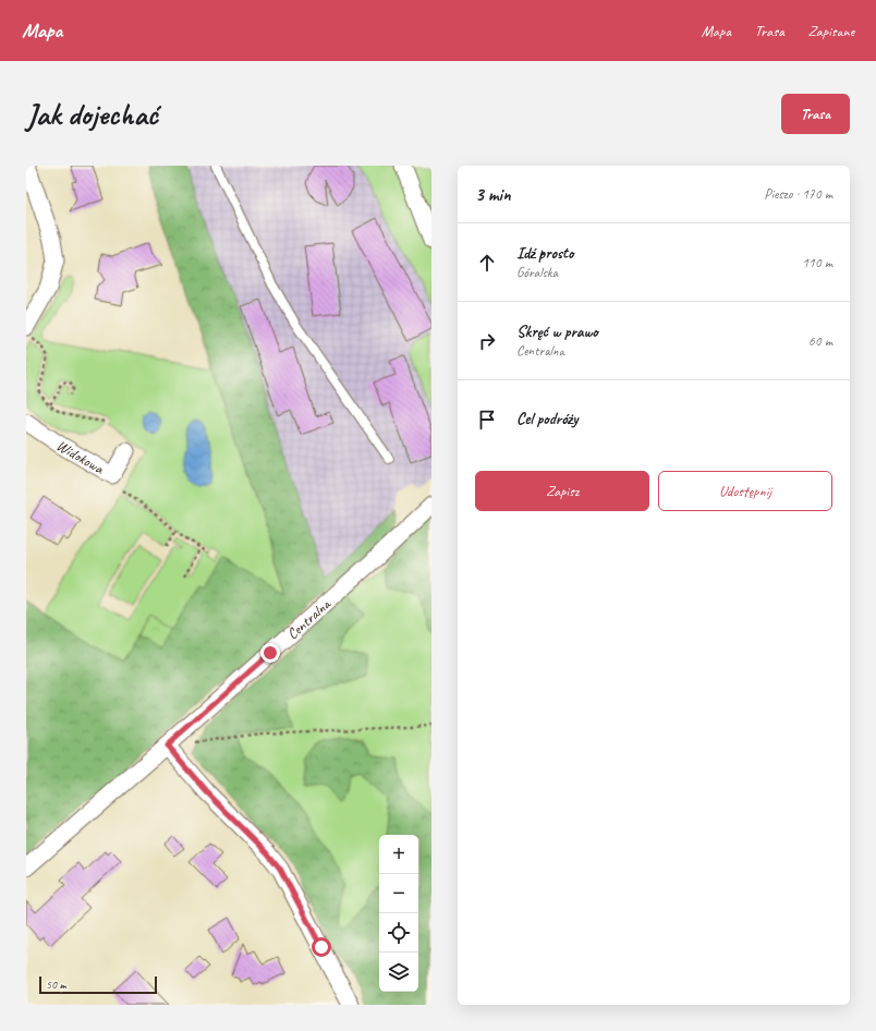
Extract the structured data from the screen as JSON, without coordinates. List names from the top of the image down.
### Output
{
  "streets": {
    "street": ["Widokowa", "Centralna"]
  },
  "scale_bar": "50 m",
  "page": {
    "header": "Mapa",
    "nav": ["Mapa", "Trasa", "Zapisane"],
    "buttons": [
      "Trasa",
      ["Zapisz", "Udostępnij"]
    ],
    "title": "Jak dojechać",
    "heading": ["3 min", "Pieszo · 170 m"],
    "list": [
      ["Idź prosto", "Góralska", "110 m"],
      ["Skręć w prawo", "Centralna", "60 m"],
      "Cel podróży"
    ],
    "map_buttons": ["+", "−"],
    "scale": "50 m"
  }
}
